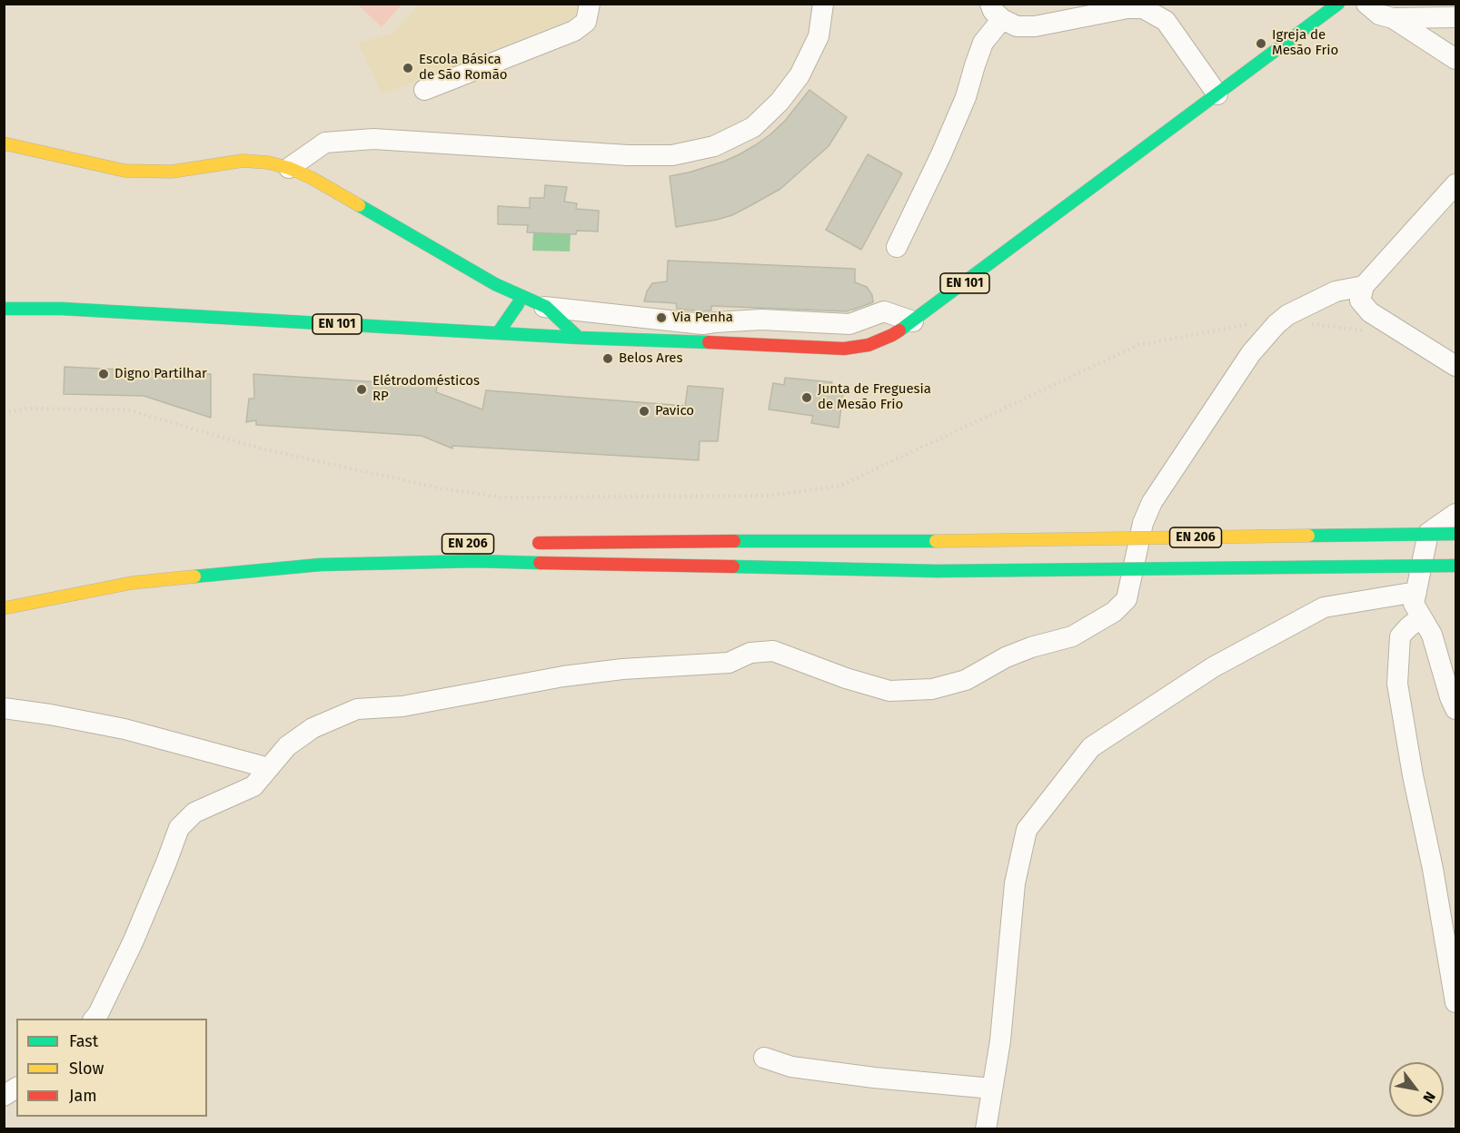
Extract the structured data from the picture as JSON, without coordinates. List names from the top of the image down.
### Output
{
  "streets": {
    "main road": ["EN 101", "EN 206"]
  },
  "places": [
    "Igreja de Mesão Frio",
    "Escola Básica de São Romão",
    "Via Penha",
    "Belos Ares",
    "Digno Partilhar",
    "Elétrodomésticos RP",
    "Junta de Freguesia de Mesão Frio",
    "Pavico"
  ],
  "legend": ["Fast", "Slow", "Jam"],
  "north": "bottom right"
}
